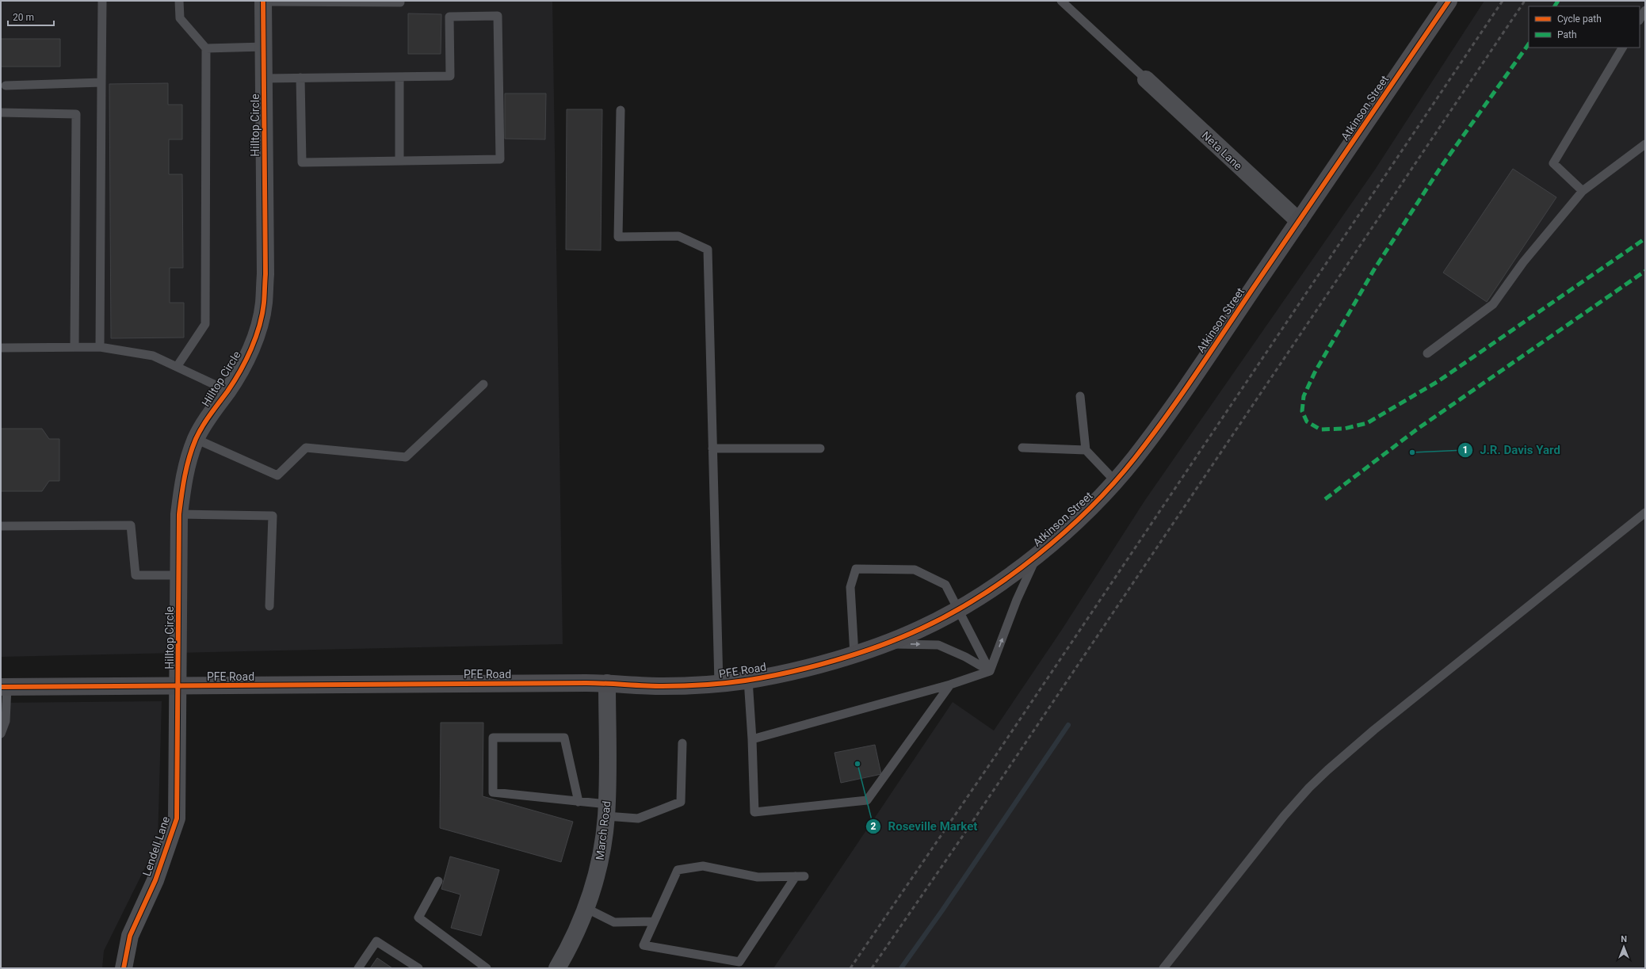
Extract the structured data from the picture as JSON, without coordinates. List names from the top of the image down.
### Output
{
  "streets": {
    "main road": ["Atkinson Street", "PFE Road"],
    "street": [
      "Hilltop Circle",
      "Neta Lane",
      "March Road",
      "Lendell Lane"
    ]
  },
  "crossings": [
    ["Atkinson Street", "Neta Lane"],
    ["Atkinson Street", "PFE Road"],
    ["Hilltop Circle", "PFE Road"],
    ["Hilltop Circle", "Lendell Lane"],
    ["PFE Road", "March Road"],
    ["PFE Road", "Lendell Lane"]
  ],
  "places": ["J.R. Davis Yard", "Roseville Market"],
  "legend": ["Cycle path", "Path"],
  "scale_bar": "20 m",
  "north": "top"
}
